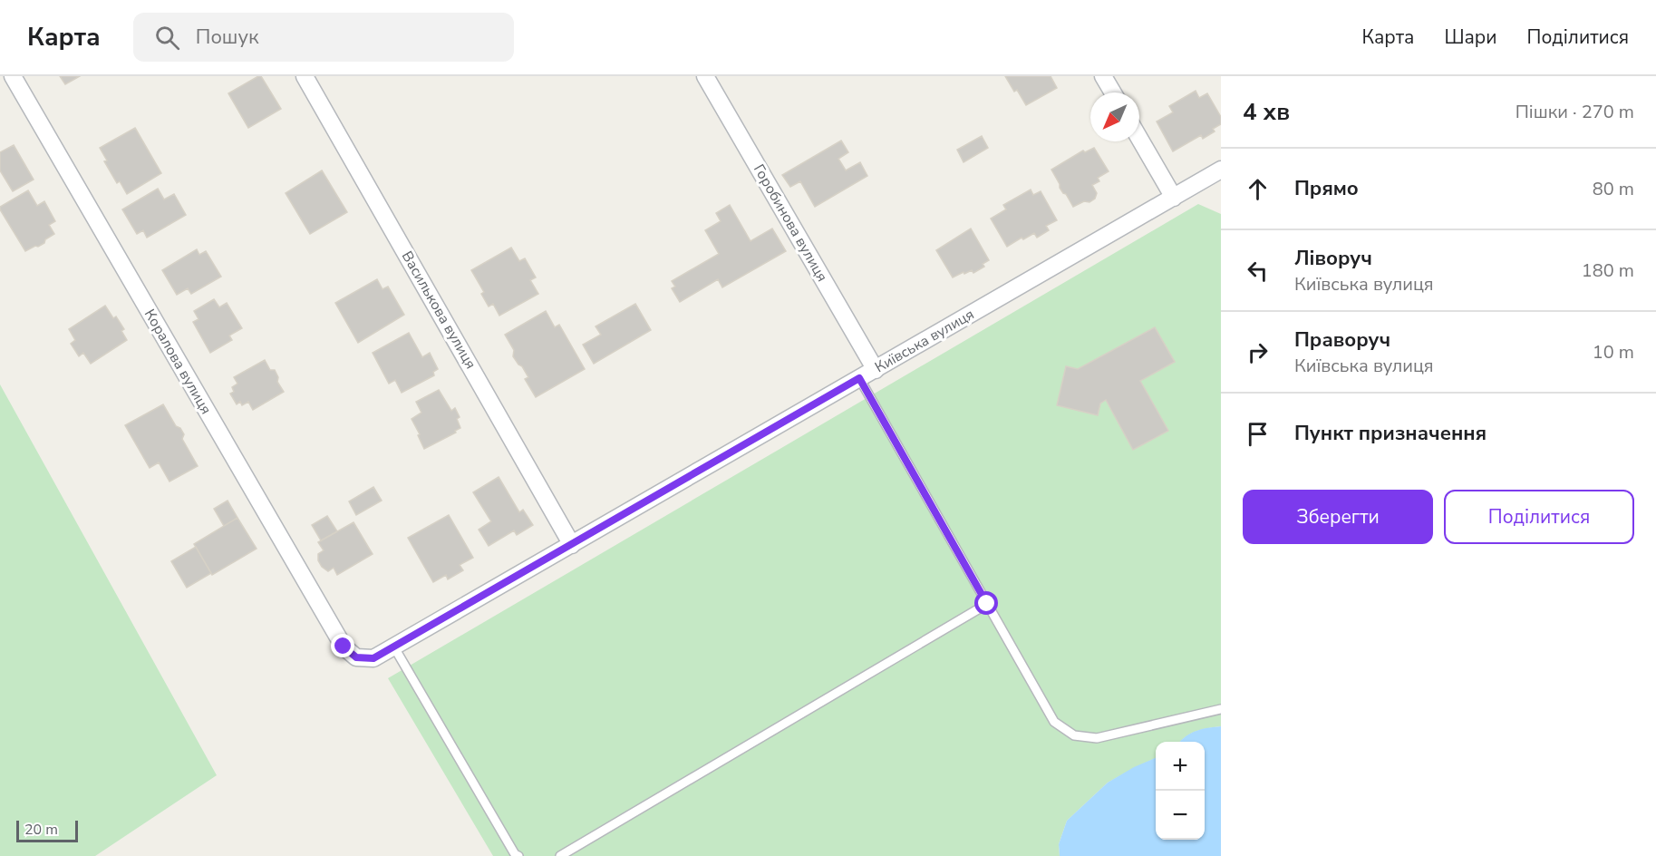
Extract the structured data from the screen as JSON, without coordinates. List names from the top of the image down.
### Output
{
  "streets": {
    "street": [
      "Горобинова вулиця",
      "Василькова вулиця",
      "Київська вулиця",
      "Коралова вулиця"
    ]
  },
  "crossings": [
    ["Горобинова вулиця", "Київська вулиця"],
    ["Василькова вулиця", "Київська вулиця"],
    ["Київська вулиця", "Коралова вулиця"]
  ],
  "scale_bar": "20 m",
  "north": "bottom left",
  "page": {
    "header": "Карта",
    "search": "Пошук",
    "nav": ["Карта", "Шари", "Поділитися"],
    "heading": ["4 хв", "Пішки · 270 m"],
    "list": [
      ["Прямо", "80 m"],
      ["Ліворуч", "Київська вулиця", "180 m"],
      ["Праворуч", "Київська вулиця", "10 m"],
      "Пункт призначення"
    ],
    "buttons": ["Зберегти", "Поділитися"],
    "map_buttons": ["+", "−"],
    "scale": "20 m"
  }
}
